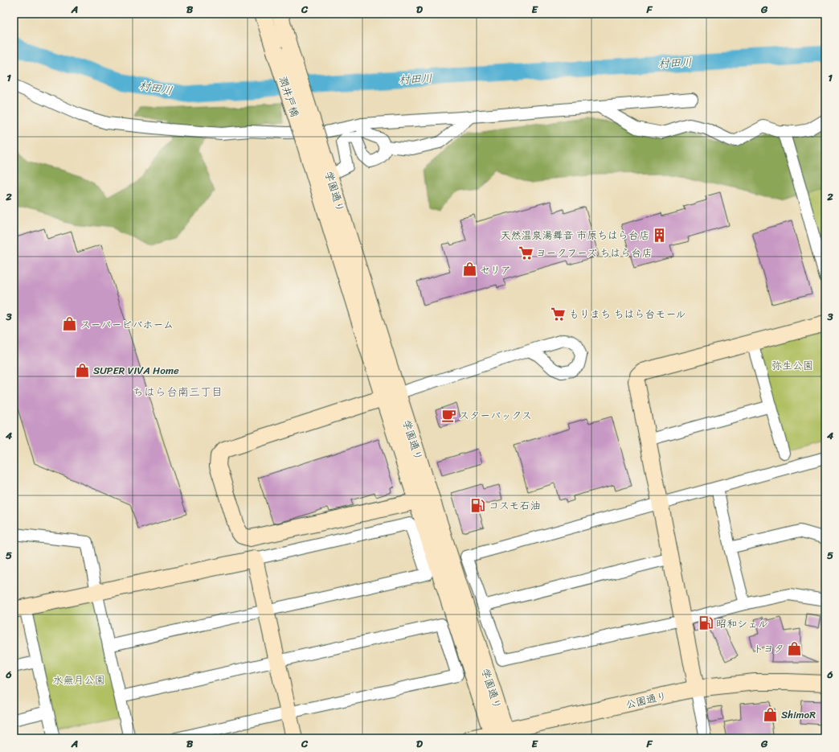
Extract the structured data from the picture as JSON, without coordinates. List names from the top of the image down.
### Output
{
  "streets": {
    "street": ["潤井戸橋", "学園通り", "公園通り"]
  },
  "crossings": [
    ["潤井戸橋", "学園通り"],
    ["学園通り", "公園通り"]
  ],
  "districts": ["ちはら台南三丁目"],
  "water": ["村田川"],
  "parks": ["弥生公園", "水無月公園"],
  "places": {
    "building": ["天然温泉湯舞音 市原ちはら台店"],
    "supermarket": ["ヨークフーズ ちはら台店", "もりまち ちはら台モール"],
    "shop": [
      "セリア",
      "スーパービバホーム",
      "SUPER VIVA Home",
      "トヨタ",
      "ShimoR"
    ],
    "cafe": ["スターバックス"],
    "fuel station": ["コスモ石油", "昭和シェル"]
  },
  "grid": {
    "columns": [
      "A",
      "B",
      "C",
      "D",
      "E",
      "F",
      "G"
    ],
    "rows": [
      "1",
      "2",
      "3",
      "4",
      "5",
      "6"
    ]
  }
}
